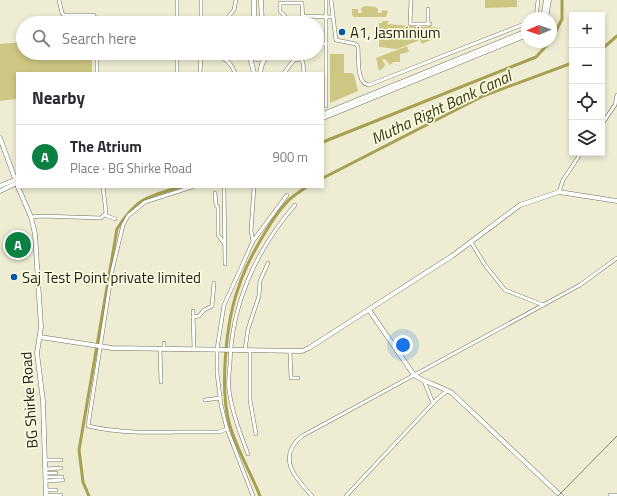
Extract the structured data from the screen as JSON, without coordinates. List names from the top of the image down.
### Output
{
  "streets": {
    "street": ["BG Shirke Road"]
  },
  "water": ["Mutha Right Bank Canal"],
  "places": ["A1, Jasminium", "Saj Test Point private limited"],
  "north": "left",
  "page": {
    "map_buttons": ["+", "−"],
    "search": "Search here",
    "heading": "Nearby",
    "list": [
      {
        "mark": "A",
        "name": "The Atrium",
        "note": "Place · BG Shirke Road",
        "value": "900 m"
      }
    ],
    "pins": "A"
  }
}
